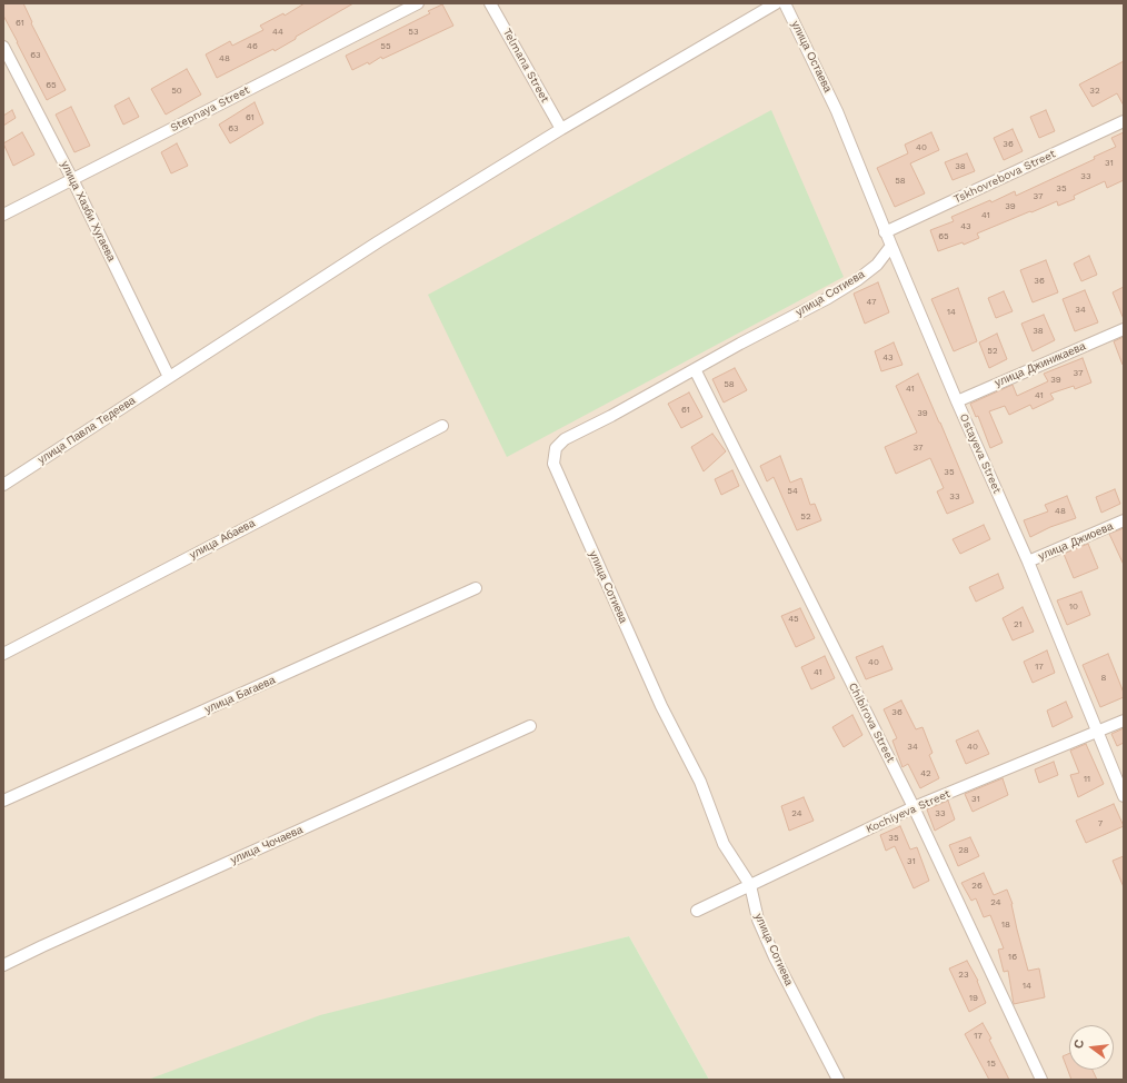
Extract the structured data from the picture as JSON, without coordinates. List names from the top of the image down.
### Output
{
  "streets": {
    "street": [
      "Telmana Street",
      "Stepnaya Street",
      "Tskhovrebova Street",
      "улица Хазби Хугаева",
      "улица Сотиева",
      "улица Джиникаева",
      "улица Павла Тедеева",
      "Ostayeva Street",
      "улица Абаева",
      "улица Джиоева",
      "улица Багаева",
      "Chibirova Street",
      "Kochiyeva Street",
      "улица Чочаева"
    ]
  },
  "crossings": [
    ["Telmana Street", "улица Павла Тедеева"],
    ["Stepnaya Street", "улица Хазби Хугаева"],
    ["Tskhovrebova Street", "Ostayeva Street"],
    ["улица Хазби Хугаева", "улица Павла Тедеева"],
    ["улица Сотиева", "Ostayeva Street"],
    ["улица Сотиева", "Chibirova Street"],
    ["улица Сотиева", "Kochiyeva Street"],
    ["улица Джиникаева", "Ostayeva Street"],
    ["Ostayeva Street", "улица Джиоева"],
    ["Ostayeva Street", "Kochiyeva Street"],
    ["Chibirova Street", "Kochiyeva Street"]
  ],
  "house_numbers": [
    "61",
    "44",
    "53",
    "46",
    "55",
    "63",
    "48",
    "65",
    "50",
    "32",
    "61",
    "63",
    "36",
    "40",
    "31",
    "38",
    "33",
    "58",
    "35",
    "37",
    "39",
    "41",
    "43",
    "65",
    "36",
    "47",
    "34",
    "14",
    "38",
    "52",
    "43",
    "37",
    "39",
    "58",
    "41",
    "41",
    "61",
    "39",
    "37",
    "35",
    "54",
    "33",
    "48",
    "52",
    "10",
    "45",
    "21",
    "40",
    "17",
    "41",
    "8",
    "36",
    "34",
    "40",
    "42",
    "11",
    "31",
    "24",
    "33",
    "7",
    "35",
    "28",
    "31",
    "26",
    "24",
    "18",
    "16",
    "23",
    "14",
    "19",
    "17",
    "15"
  ],
  "north": "left"
}
